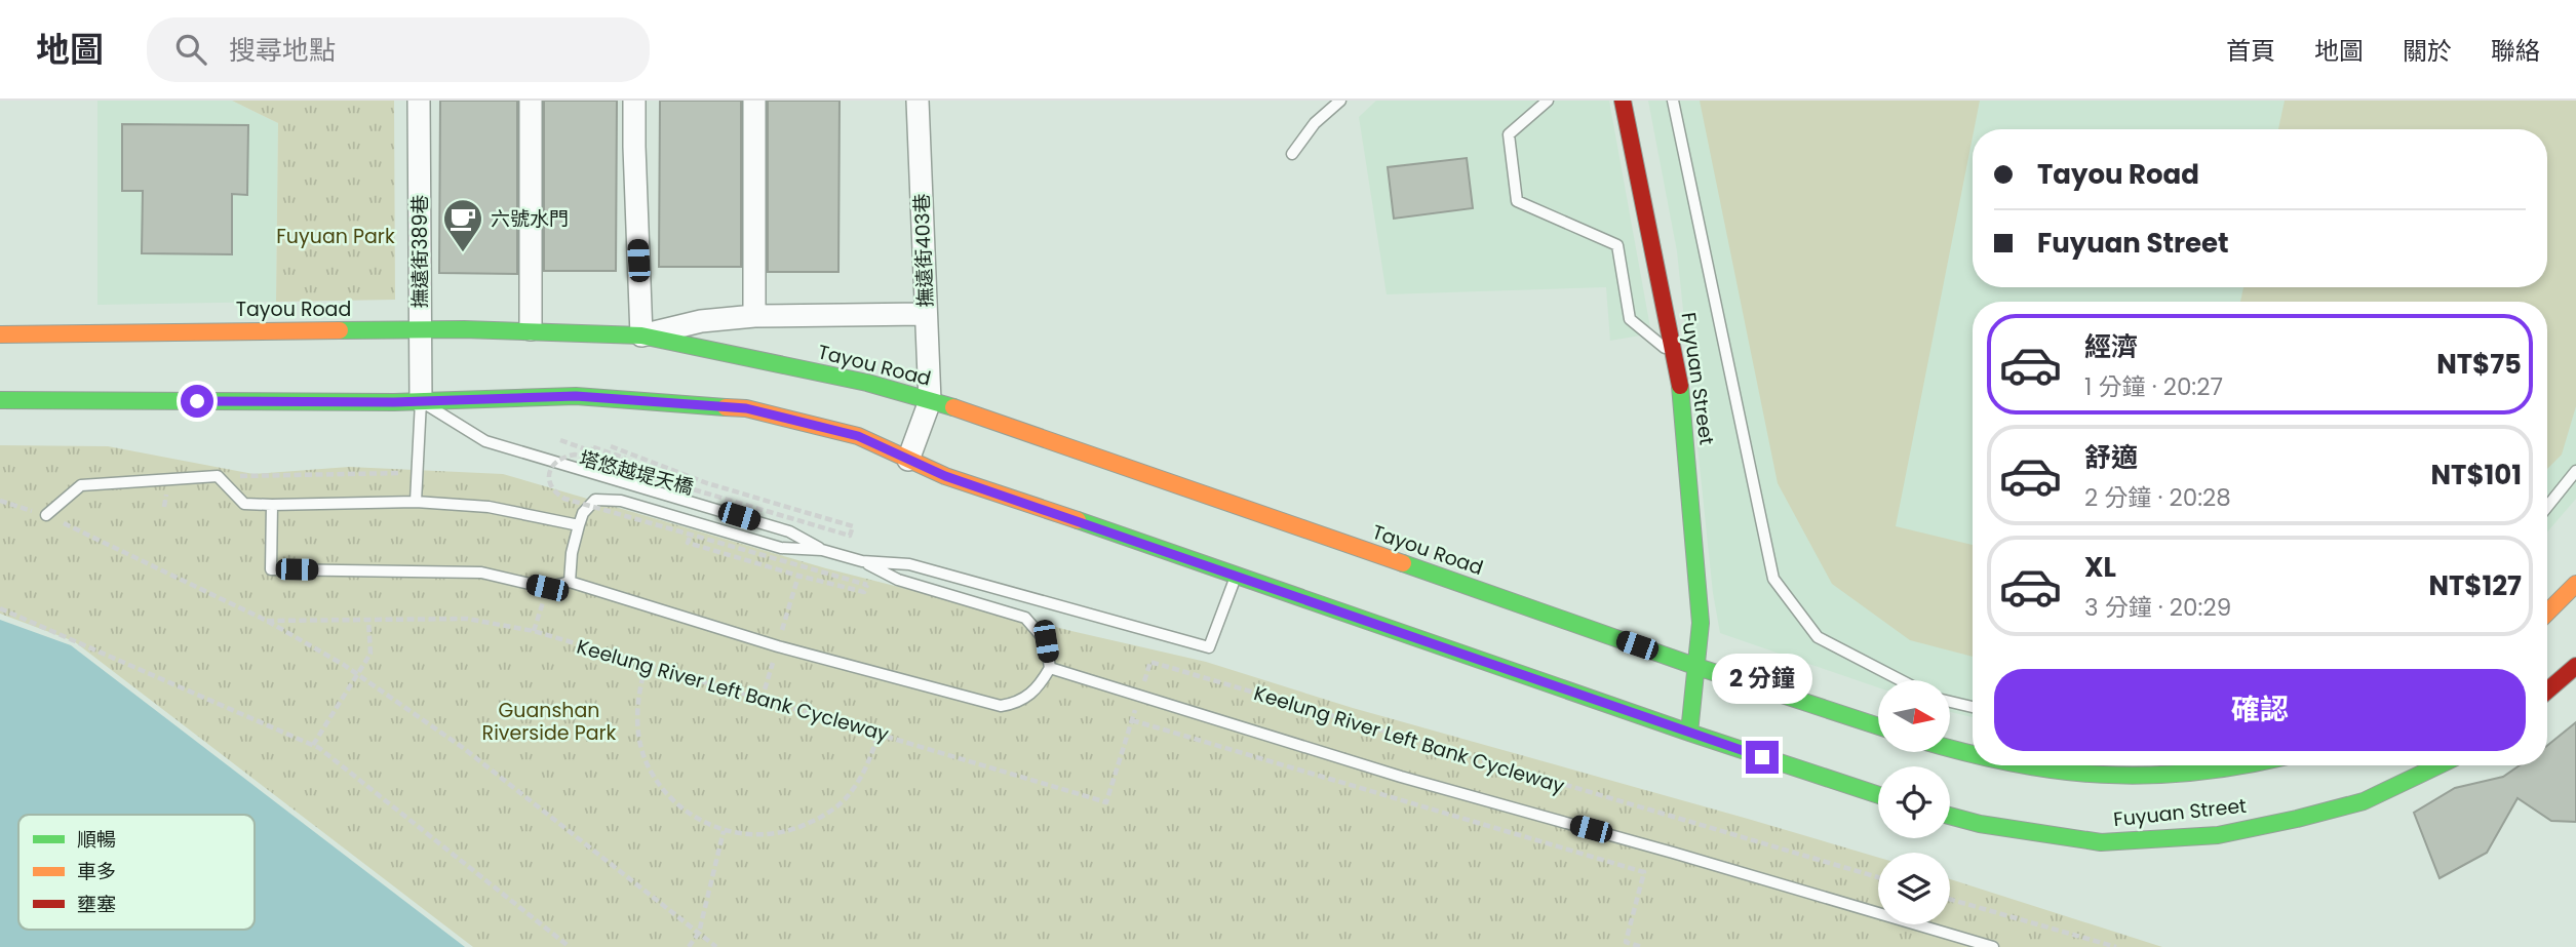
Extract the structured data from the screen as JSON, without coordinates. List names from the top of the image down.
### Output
{
  "streets": {
    "main road": ["Tayou Road", "Fuyuan Street"],
    "street": ["撫遠街403巷", "撫遠街389巷"],
    "path": ["塔悠越堤天橋", "Keelung River Left Bank Cycleway"]
  },
  "crossings": [
    ["撫遠街403巷", "Tayou Road"],
    ["撫遠街389巷", "Tayou Road"],
    ["Tayou Road", "Fuyuan Street"]
  ],
  "parks": ["Fuyuan Park", "Guanshan Riverside Park"],
  "places": {
    "cafe": ["六號水門"]
  },
  "legend": ["順暢", "車多", "壅塞"],
  "north": "right",
  "page": {
    "header": "地圖",
    "search": "搜尋地點",
    "nav": [
      "首頁",
      "地圖",
      "關於",
      "聯絡"
    ],
    "banner": ["Tayou Road", "Fuyuan Street"],
    "list": [
      {
        "name": "經濟",
        "note": "1 分鐘 · 20:27",
        "value": "NT$75"
      },
      {
        "name": "舒適",
        "note": "2 分鐘 · 20:28",
        "value": "NT$101"
      },
      {
        "name": "XL",
        "note": "3 分鐘 · 20:29",
        "value": "NT$127"
      }
    ],
    "bubble": "2 分鐘",
    "buttons": "確認"
  }
}
